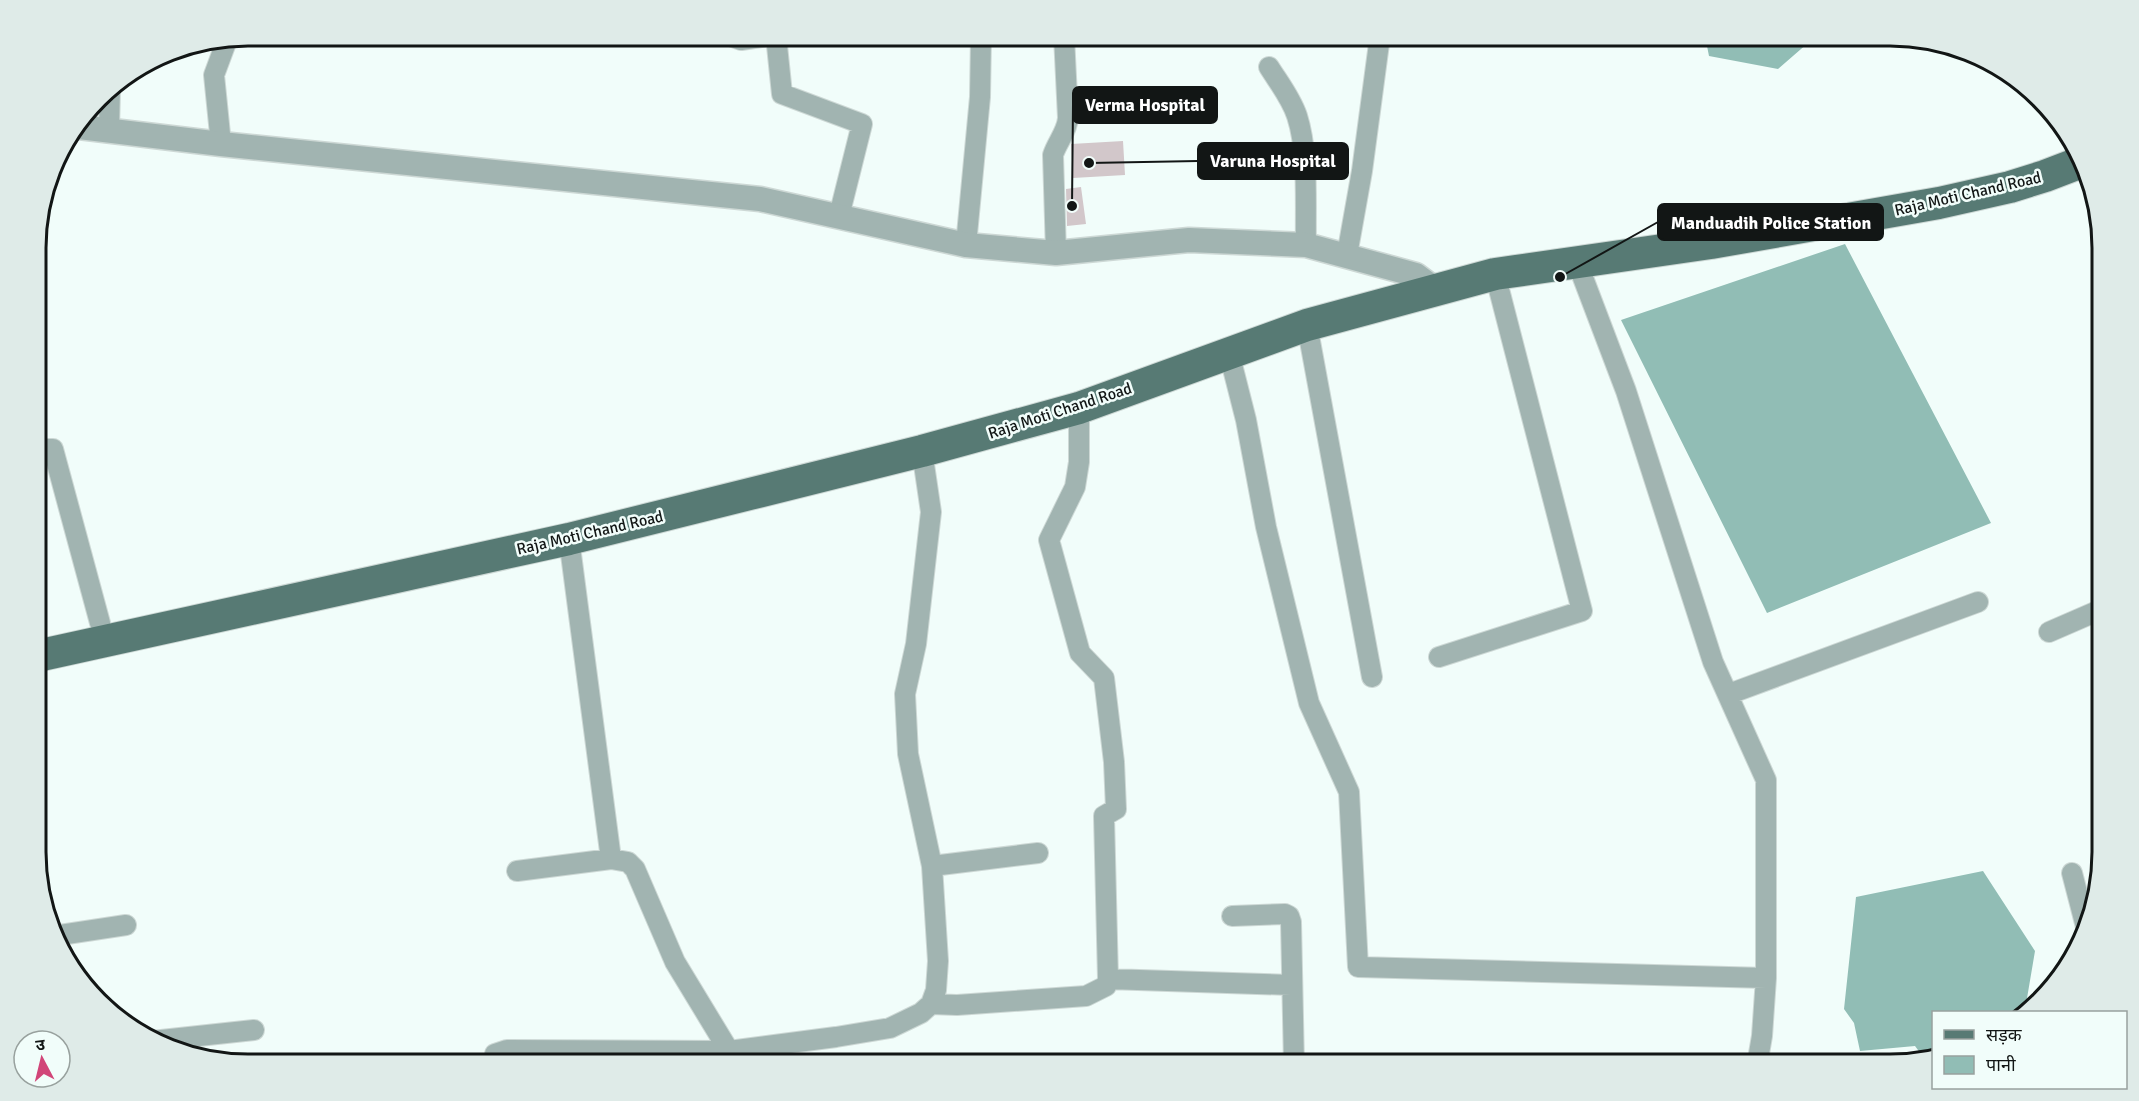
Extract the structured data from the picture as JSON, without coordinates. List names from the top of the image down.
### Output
{
  "streets": {
    "main road": ["Raja Moti Chand Road"]
  },
  "places": ["Varuna Hospital", "Verma Hospital", "Manduadih Police Station"],
  "legend": ["सड़क", "पानी"],
  "north": "top"
}
